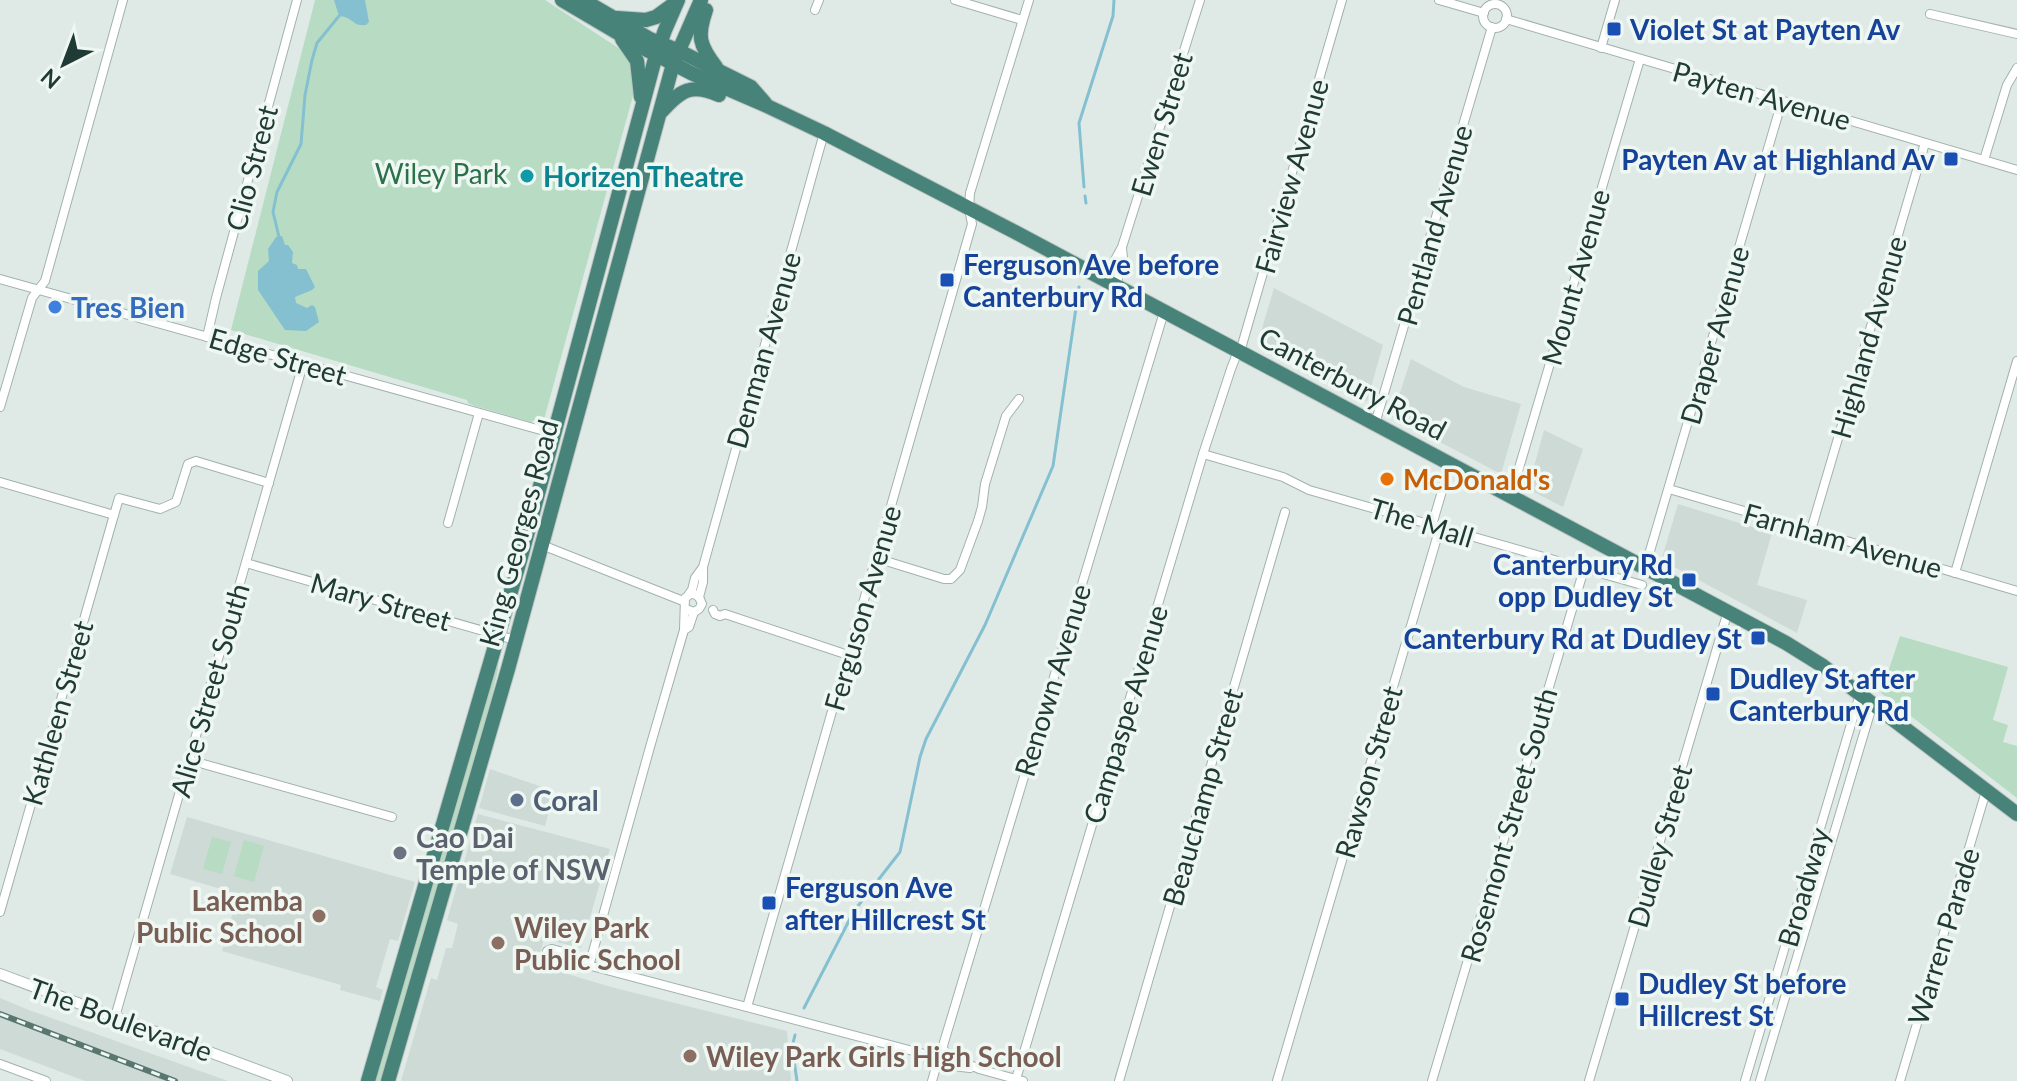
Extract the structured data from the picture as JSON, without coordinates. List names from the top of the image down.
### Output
{
  "streets": {
    "highway": ["Canterbury Road", "King Georges Road"],
    "street": [
      "Payten Avenue",
      "Ewen Street",
      "Clio Street",
      "Fairview Avenue",
      "Pentland Avenue",
      "Mount Avenue",
      "Draper Avenue",
      "Highland Avenue",
      "Denman Avenue",
      "Edge Street",
      "The Mall",
      "Farnham Avenue",
      "Mary Street",
      "Ferguson Avenue",
      "Renown Avenue",
      "Alice Street South",
      "Kathleen Street",
      "Campaspe Avenue",
      "Rawson Street",
      "Beauchamp Street",
      "Rosemont Street South",
      "Dudley Street",
      "Broadway",
      "Warren Parade",
      "The Boulevarde"
    ]
  },
  "crossings": [
    ["Payten Avenue", "Pentland Avenue"],
    ["Payten Avenue", "Mount Avenue"],
    ["Payten Avenue", "Draper Avenue"],
    ["Payten Avenue", "Highland Avenue"],
    ["Ewen Street", "Canterbury Road"],
    ["Clio Street", "Edge Street"],
    ["Fairview Avenue", "Canterbury Road"],
    ["Fairview Avenue", "Campaspe Avenue"],
    ["Pentland Avenue", "Canterbury Road"],
    ["Mount Avenue", "Canterbury Road"],
    ["Draper Avenue", "Canterbury Road"],
    ["Draper Avenue", "Farnham Avenue"],
    ["Highland Avenue", "Farnham Avenue"],
    ["Denman Avenue", "Canterbury Road"],
    ["Denman Avenue", "Ferguson Avenue"],
    ["Edge Street", "King Georges Road"],
    ["Edge Street", "Alice Street South"],
    ["Canterbury Road", "King Georges Road"],
    ["Canterbury Road", "Ferguson Avenue"],
    ["Canterbury Road", "Renown Avenue"],
    ["Canterbury Road", "Campaspe Avenue"],
    ["Canterbury Road", "Rawson Street"],
    ["Canterbury Road", "Dudley Street"],
    ["Canterbury Road", "Broadway"],
    ["Canterbury Road", "Warren Parade"],
    ["The Mall", "Campaspe Avenue"],
    ["The Mall", "Rawson Street"],
    ["The Mall", "Rosemont Street South"],
    ["King Georges Road", "Mary Street"],
    ["Mary Street", "Alice Street South"],
    ["Alice Street South", "The Boulevarde"]
  ],
  "parks": ["Wiley Park"],
  "places": {
    "transit": [
      "Violet St at Payten Av",
      "Payten Av at Highland Av",
      "Ferguson Ave before Canterbury Rd",
      "Canterbury Rd opp Dudley St",
      "Canterbury Rd at Dudley St",
      "Dudley St after Canterbury Rd",
      "Ferguson Ave after Hillcrest St",
      "Dudley St before Hillcrest St"
    ],
    "other": [
      "Horizen Theatre",
      "Tres Bien",
      "McDonald's",
      "Coral",
      "Cao Dai Temple of NSW",
      "Lakemba Public School",
      "Wiley Park Public School",
      "Wiley Park Girls High School"
    ]
  },
  "north": "bottom left"
}
